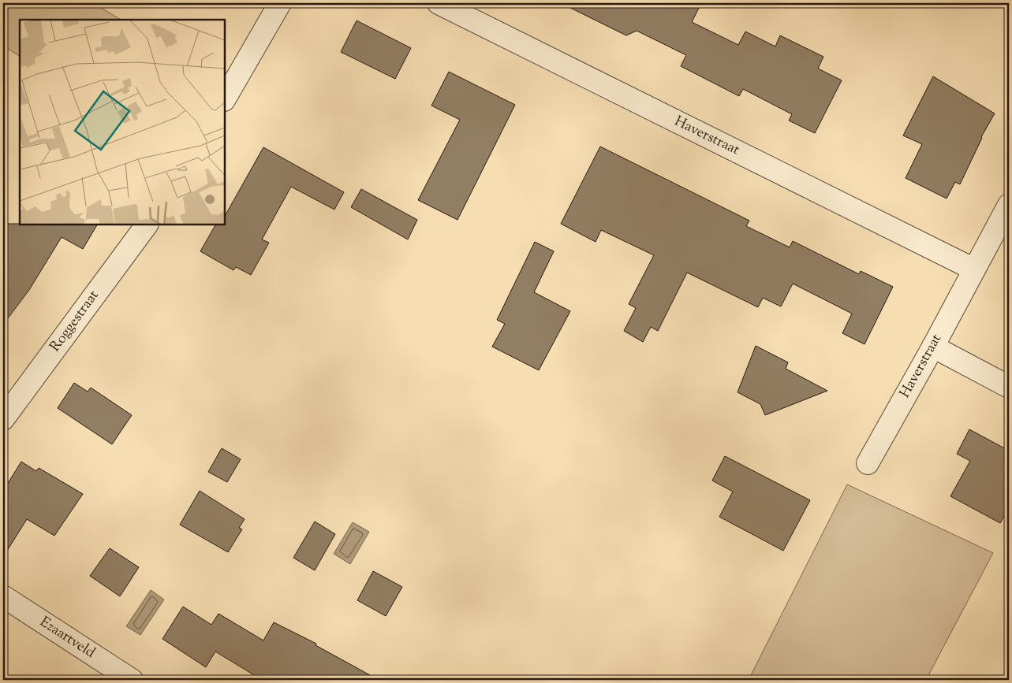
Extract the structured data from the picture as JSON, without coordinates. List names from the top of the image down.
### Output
{
  "streets": {
    "street": ["Haverstraat", "Roggestraat", "Ezaartveld"]
  }
}
